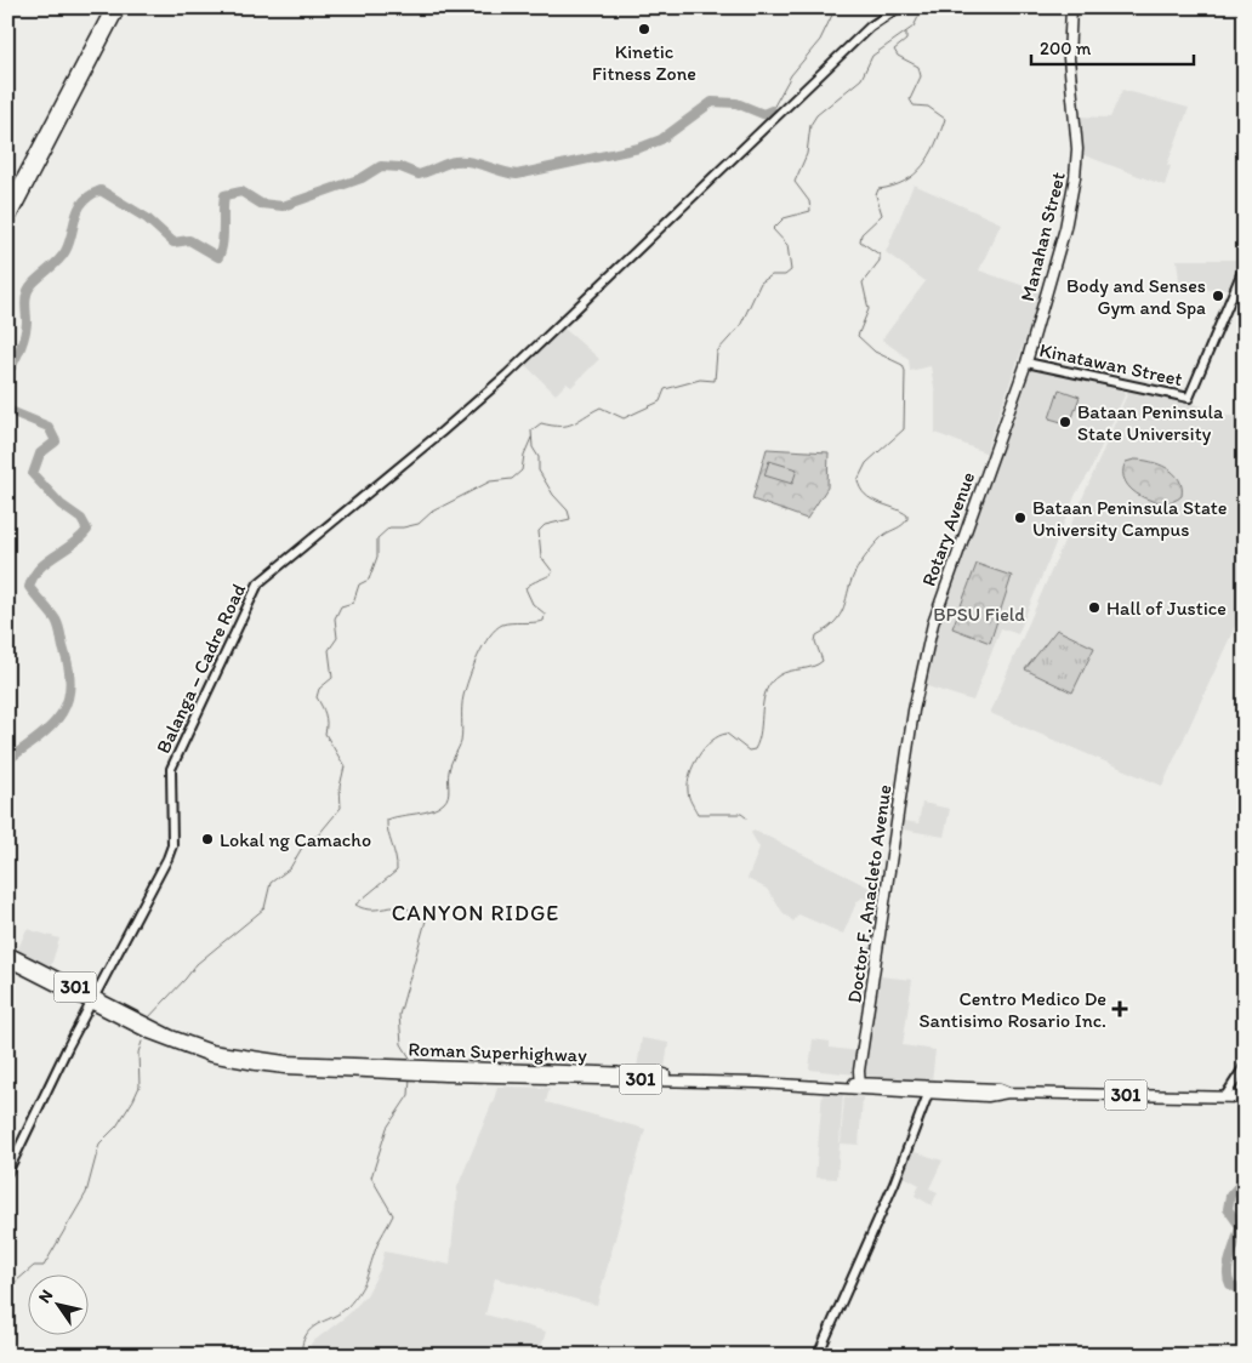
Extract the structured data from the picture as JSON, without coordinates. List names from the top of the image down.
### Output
{
  "streets": {
    "main road": [
      "Manahan Street",
      "Rotary Avenue",
      "Doctor F. Anacleto Avenue",
      "301",
      "Roman Superhighway"
    ],
    "street": ["Kinatawan Street", "Balanga – Cadre Road"]
  },
  "crossings": [
    ["Manahan Street", "Kinatawan Street"],
    ["Manahan Street", "Rotary Avenue"],
    ["Kinatawan Street", "Rotary Avenue"],
    ["Rotary Avenue", "Doctor F. Anacleto Avenue"],
    ["Balanga – Cadre Road", "Roman Superhighway"],
    ["Doctor F. Anacleto Avenue", "Roman Superhighway"]
  ],
  "districts": ["CANYON RIDGE"],
  "parks": ["BPSU Field"],
  "places": {
    "other": [
      "Kinetic Fitness Zone",
      "Body and Senses Gym and Spa",
      "Bataan Peninsula State University",
      "Bataan Peninsula State University Campus",
      "Hall of Justice",
      "Lokal ng Camacho"
    ],
    "health": ["Centro Medico De Santisimo Rosario Inc."]
  },
  "scale_bar": "200 m",
  "north": "top left"
}
